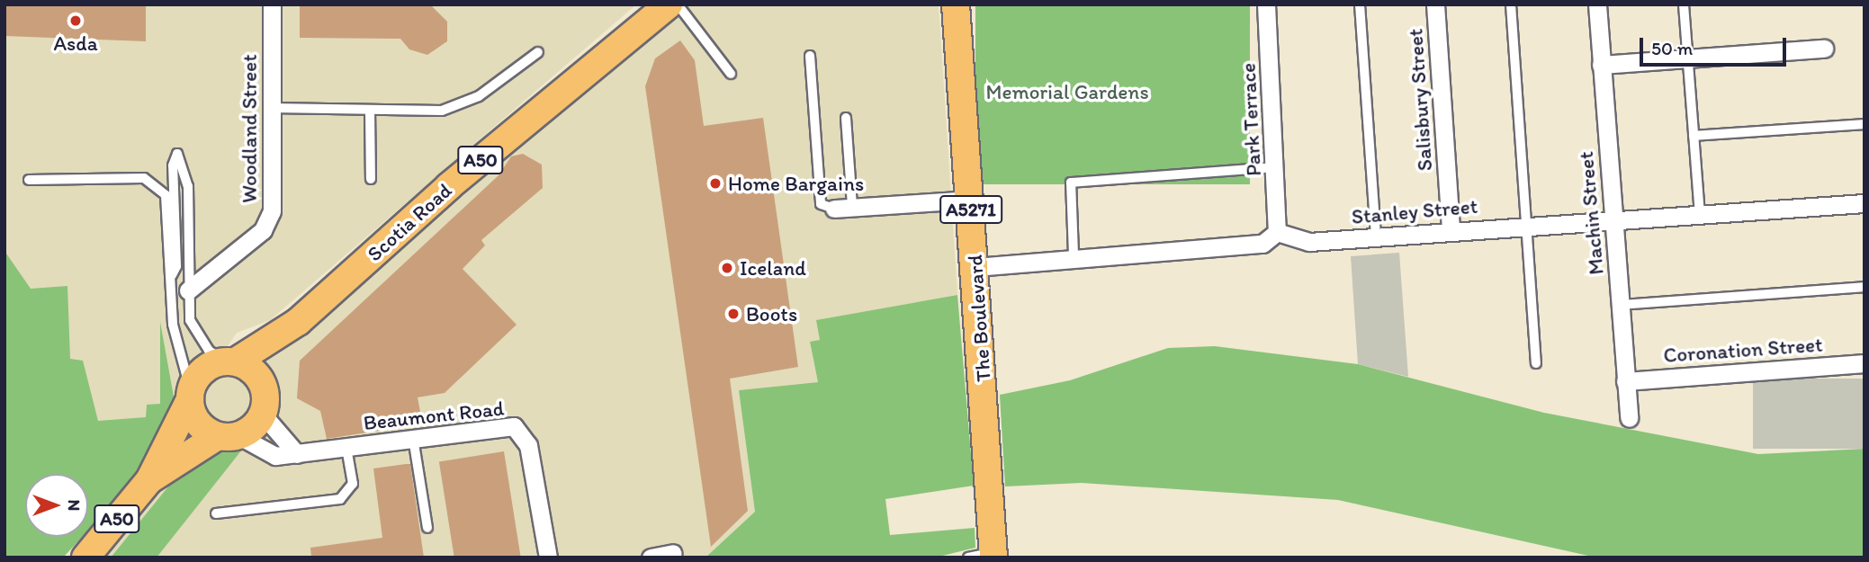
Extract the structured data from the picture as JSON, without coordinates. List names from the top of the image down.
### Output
{
  "streets": {
    "main road": [
      "A50",
      "A5271",
      "Scotia Road",
      "The Boulevard"
    ],
    "street": [
      "Salisbury Street",
      "Park Terrace",
      "Woodland Street",
      "Stanley Street",
      "Machin Street",
      "Coronation Street",
      "Beaumont Road"
    ]
  },
  "crossings": [
    ["Salisbury Street", "Stanley Street"],
    ["Park Terrace", "Stanley Street"],
    ["A50", "Scotia Road"],
    ["A50", "Beaumont Road"],
    ["Stanley Street", "Machin Street"],
    ["Machin Street", "Coronation Street"],
    ["Scotia Road", "Beaumont Road"]
  ],
  "parks": ["Memorial Gardens"],
  "places": [
    "Asda",
    "Home Bargains",
    "Iceland",
    "Boots"
  ],
  "scale_bar": "50 m",
  "north": "right"
}
